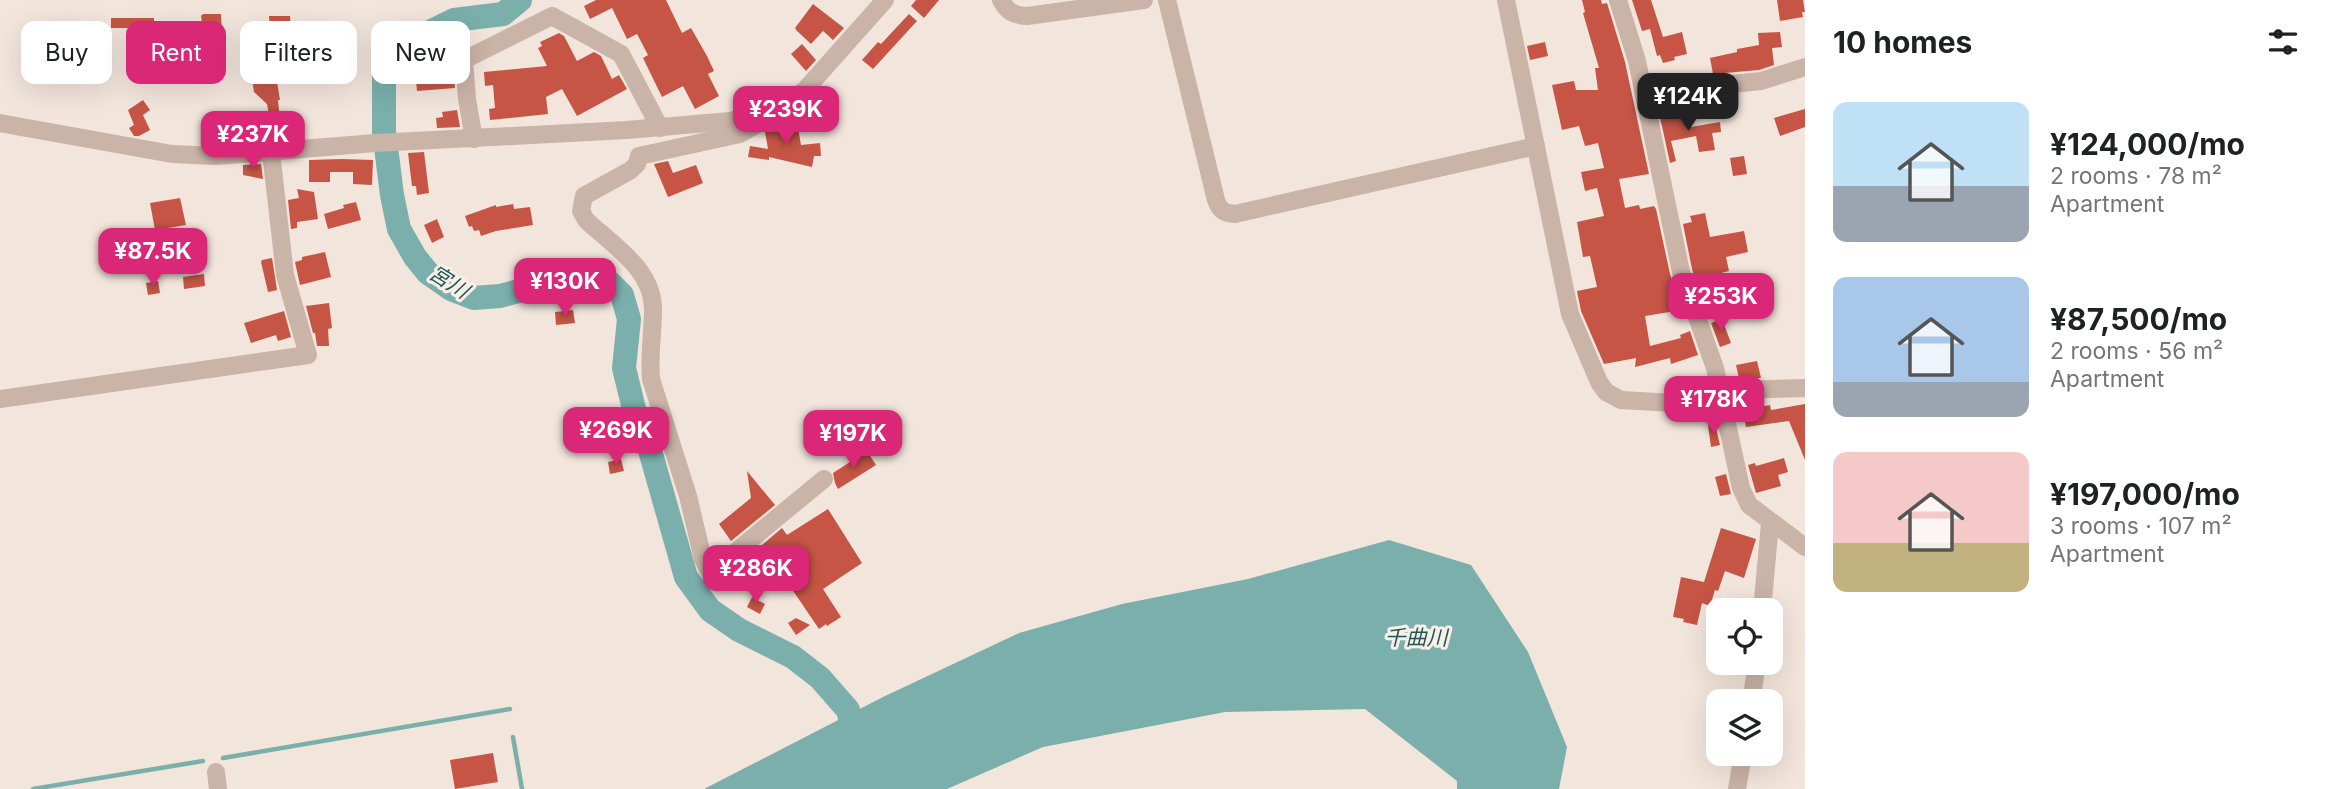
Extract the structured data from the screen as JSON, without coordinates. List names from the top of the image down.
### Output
{
  "water": ["宮川", "千曲川"],
  "page": {
    "heading": "10 homes",
    "chip": [
      "Buy",
      "Rent",
      "Filters",
      "New"
    ],
    "price": [
      "¥124K",
      "¥239K",
      "¥237K",
      "¥87.5K",
      "¥130K",
      "¥253K",
      "¥178K",
      "¥269K",
      "¥197K",
      "¥286K"
    ],
    "list": [
      {
        "name": "¥124,000/mo",
        "note": "2 rooms · 78 m² · Apartment"
      },
      {
        "name": "¥87,500/mo",
        "note": "2 rooms · 56 m² · Apartment"
      },
      {
        "name": "¥197,000/mo",
        "note": "3 rooms · 107 m² · Apartment"
      }
    ]
  }
}
